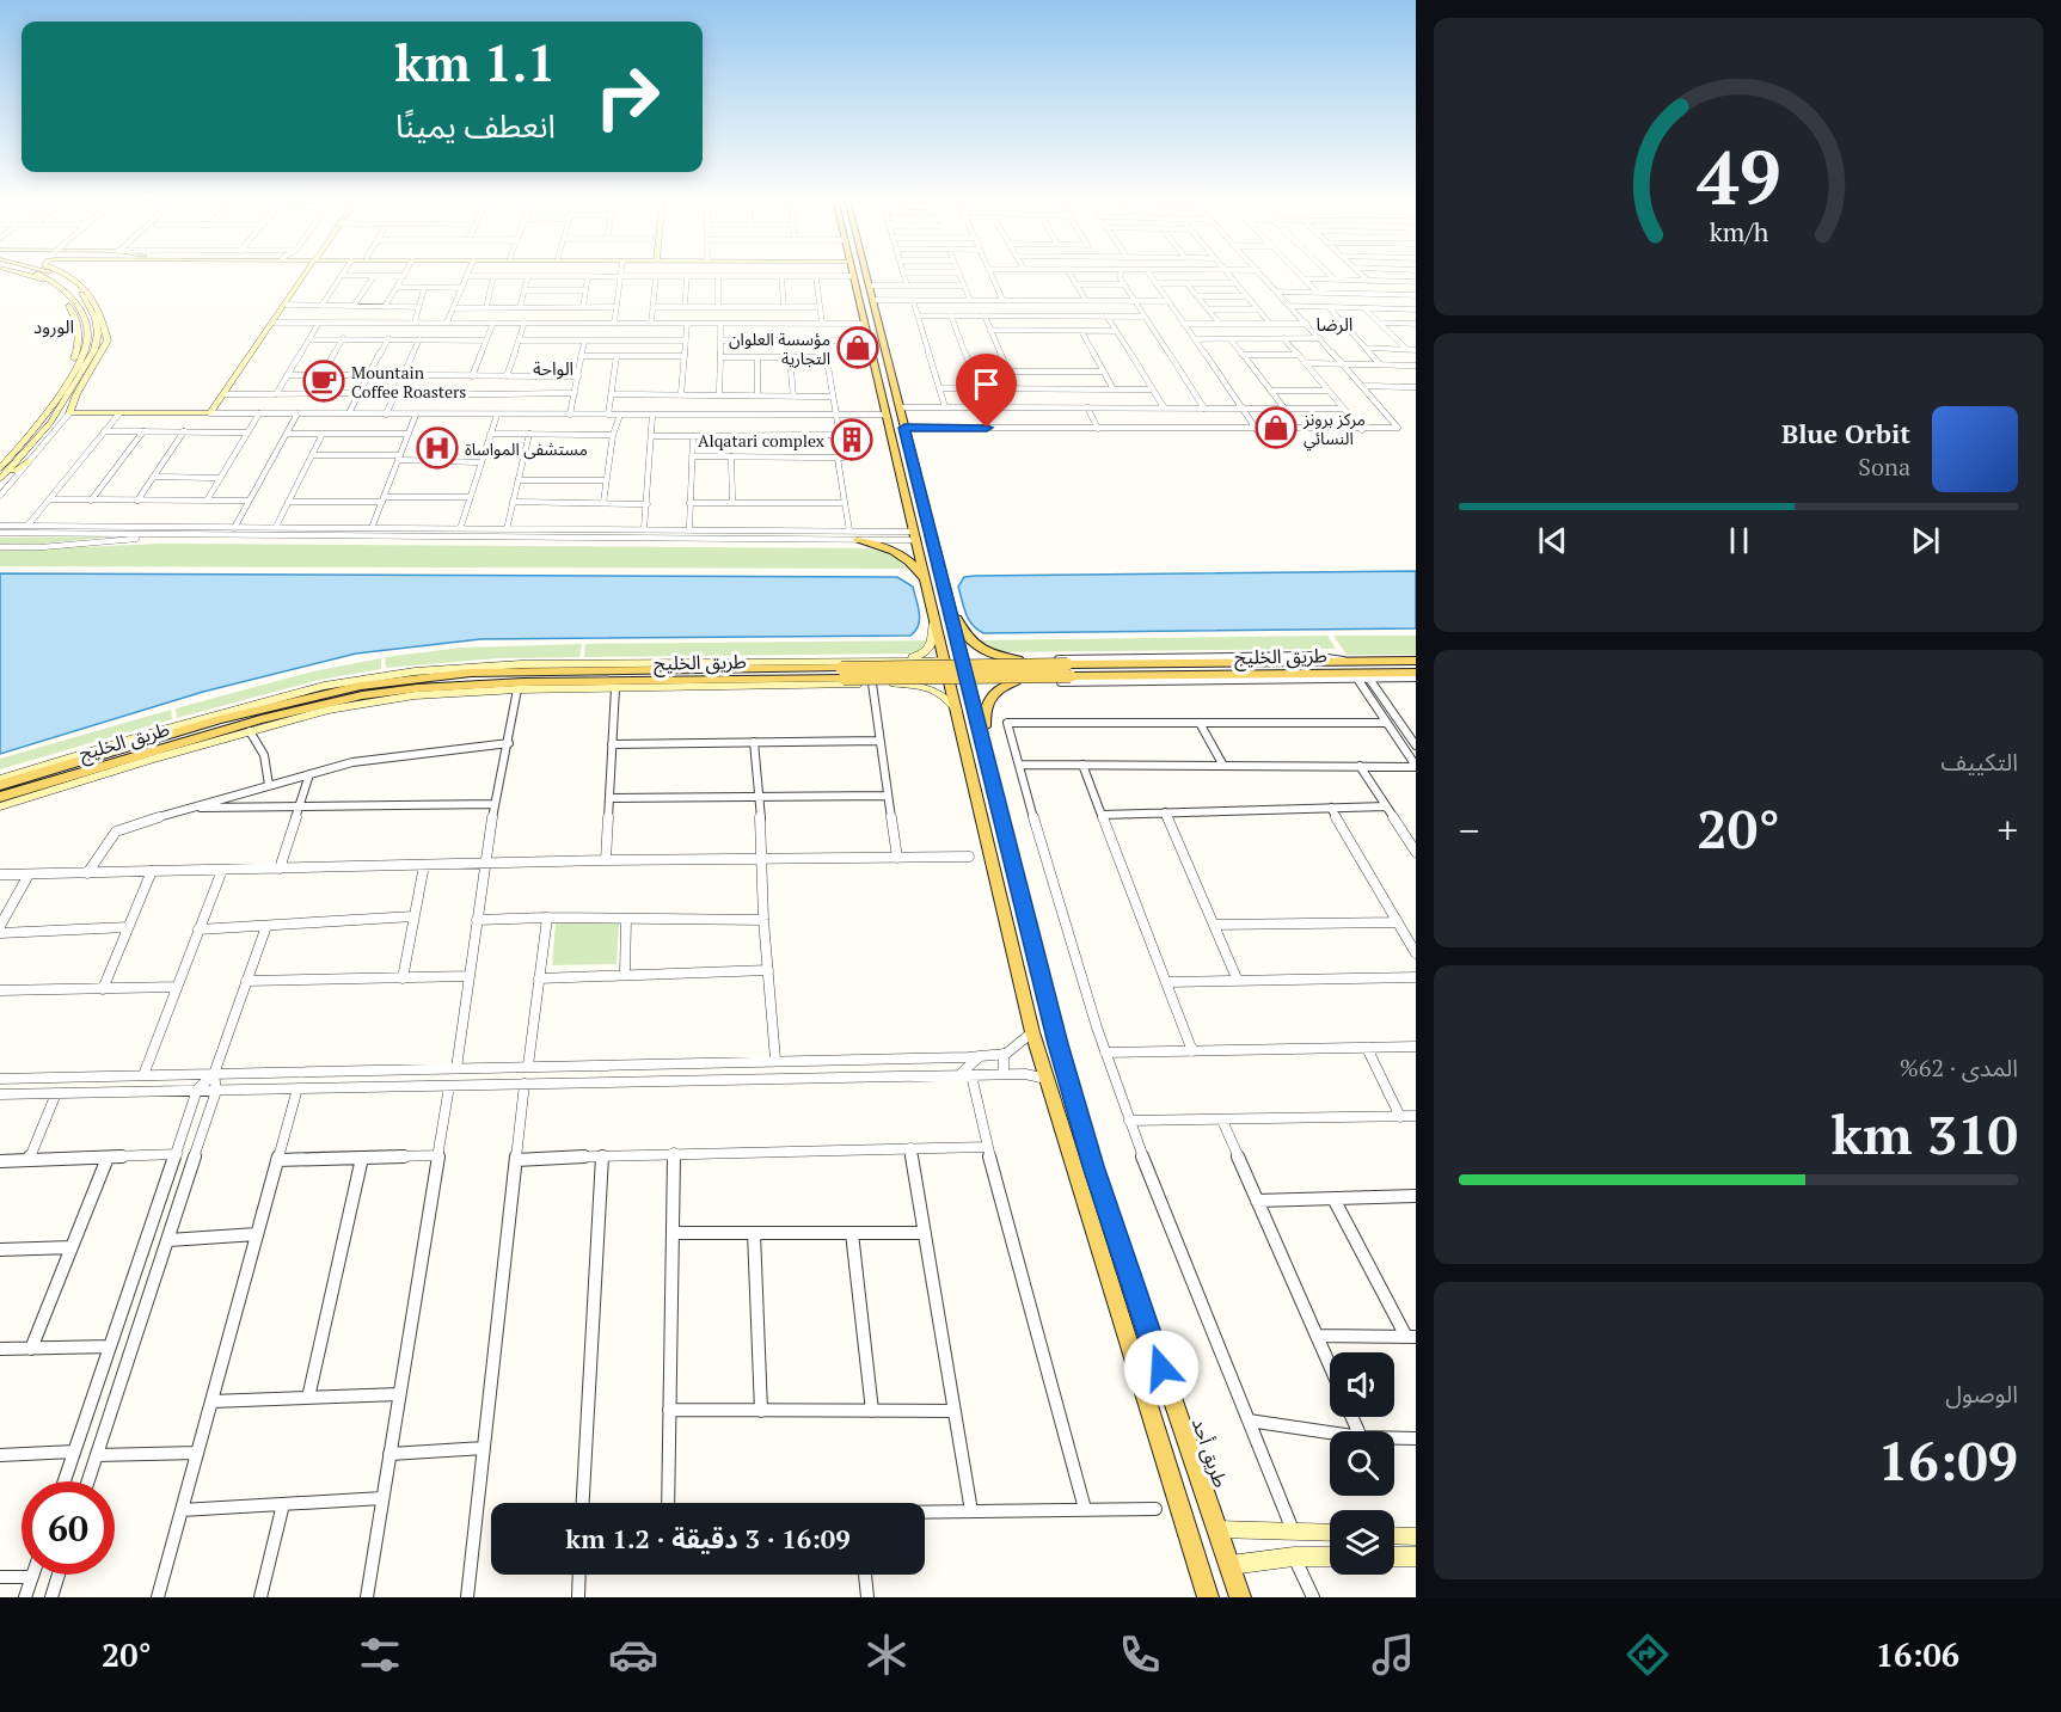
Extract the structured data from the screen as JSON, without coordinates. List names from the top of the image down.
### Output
{
  "streets": {
    "main road": ["طريق الخليج", "طريق أحد"]
  },
  "districts": ["الرضا", "الورود", "الواحة"],
  "places": {
    "shop": ["مؤسسة العلوان التجارية", "مركز برونز النسائي"],
    "cafe": ["Mountain Coffee Roasters"],
    "building": ["Alqatari complex"],
    "hospital": ["مستشفى المواساة"]
  },
  "page": {
    "turn": ["1.1 km", "انعطف يمينًا"],
    "song": ["Blue Orbit", "Sona"],
    "tile": [
      "التكييف",
      ["المدى · 62%", "310 km"],
      ["الوصول", "16:09"]
    ],
    "heat": ["−", "20°", "+"],
    "limit": "60",
    "trip": "16:09 · 3 دقيقة · 1.2 km",
    "tabs": ["16:06", "20°"],
    "gauge": ["49", "km/h"]
  }
}
